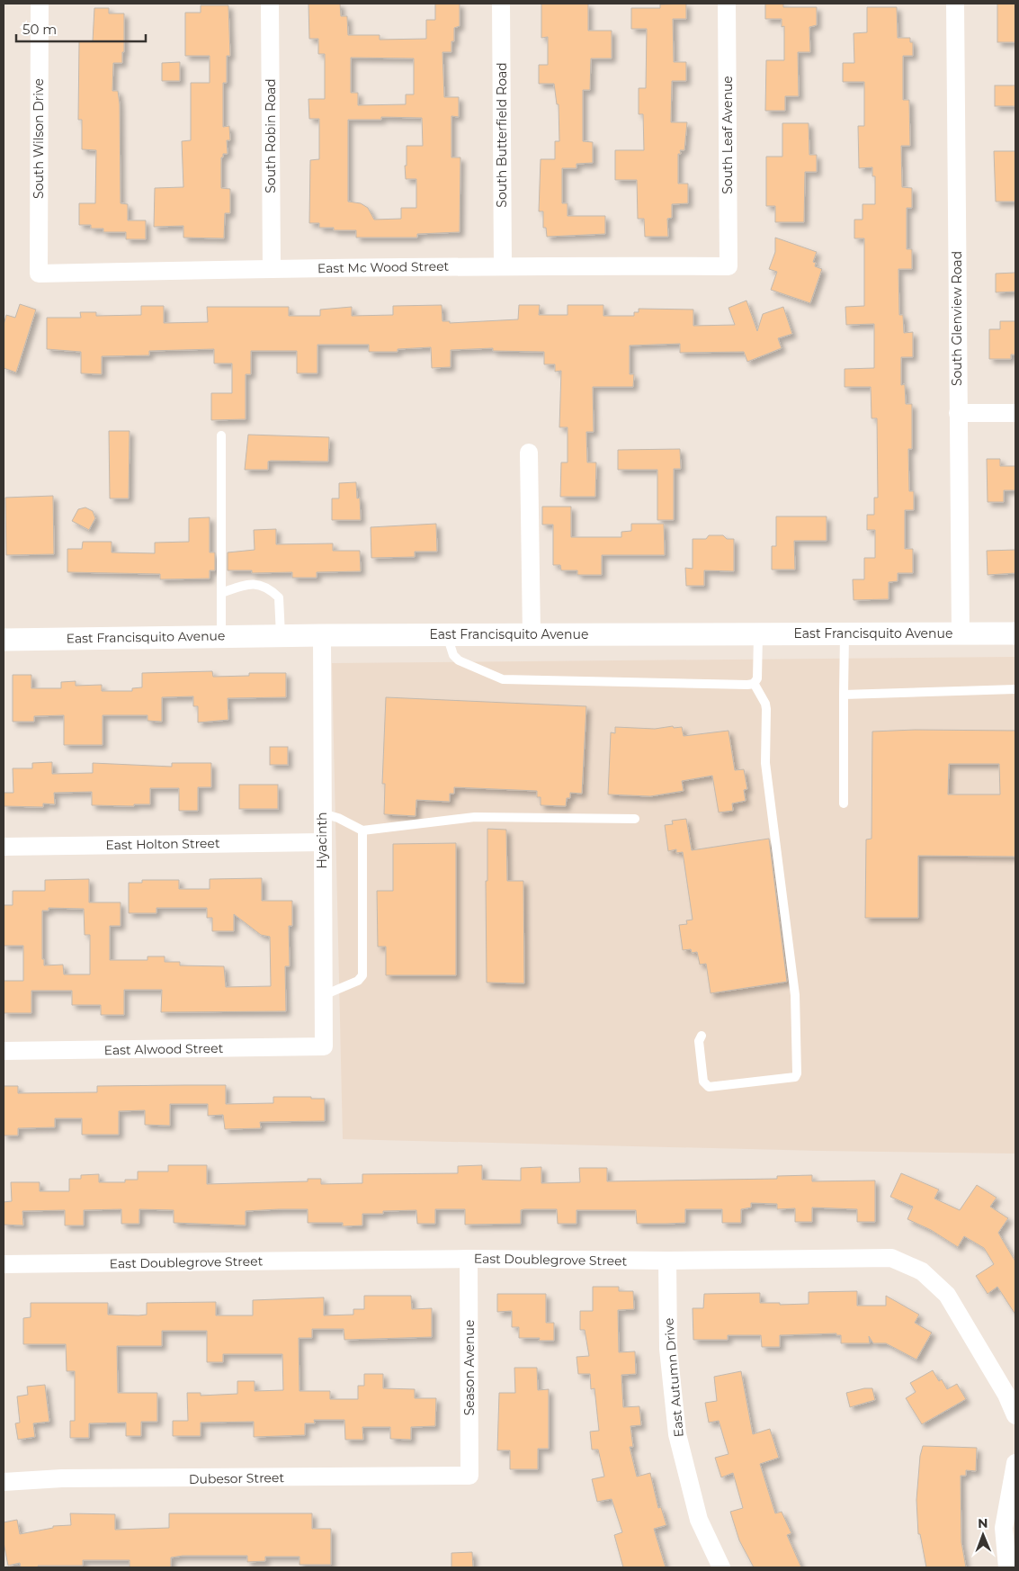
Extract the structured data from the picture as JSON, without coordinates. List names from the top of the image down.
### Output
{
  "streets": {
    "street": [
      "South Butterfield Road",
      "South Leaf Avenue",
      "South Robin Road",
      "South Wilson Drive",
      "East Mc Wood Street",
      "South Glenview Road",
      "East Francisquito Avenue",
      "Hyacinth",
      "East Holton Street",
      "East Alwood Street",
      "East Doublegrove Street",
      "Season Avenue",
      "East Autumn Drive",
      "Dubesor Street"
    ]
  },
  "crossings": [
    ["South Butterfield Road", "East Mc Wood Street"],
    ["South Leaf Avenue", "East Mc Wood Street"],
    ["South Robin Road", "East Mc Wood Street"],
    ["South Wilson Drive", "East Mc Wood Street"],
    ["South Glenview Road", "East Francisquito Avenue"],
    ["East Francisquito Avenue", "Hyacinth"],
    ["Hyacinth", "East Holton Street"],
    ["Hyacinth", "East Alwood Street"],
    ["East Doublegrove Street", "Season Avenue"],
    ["East Doublegrove Street", "East Autumn Drive"],
    ["Season Avenue", "Dubesor Street"]
  ],
  "scale_bar": "50 m",
  "north": "top"
}
